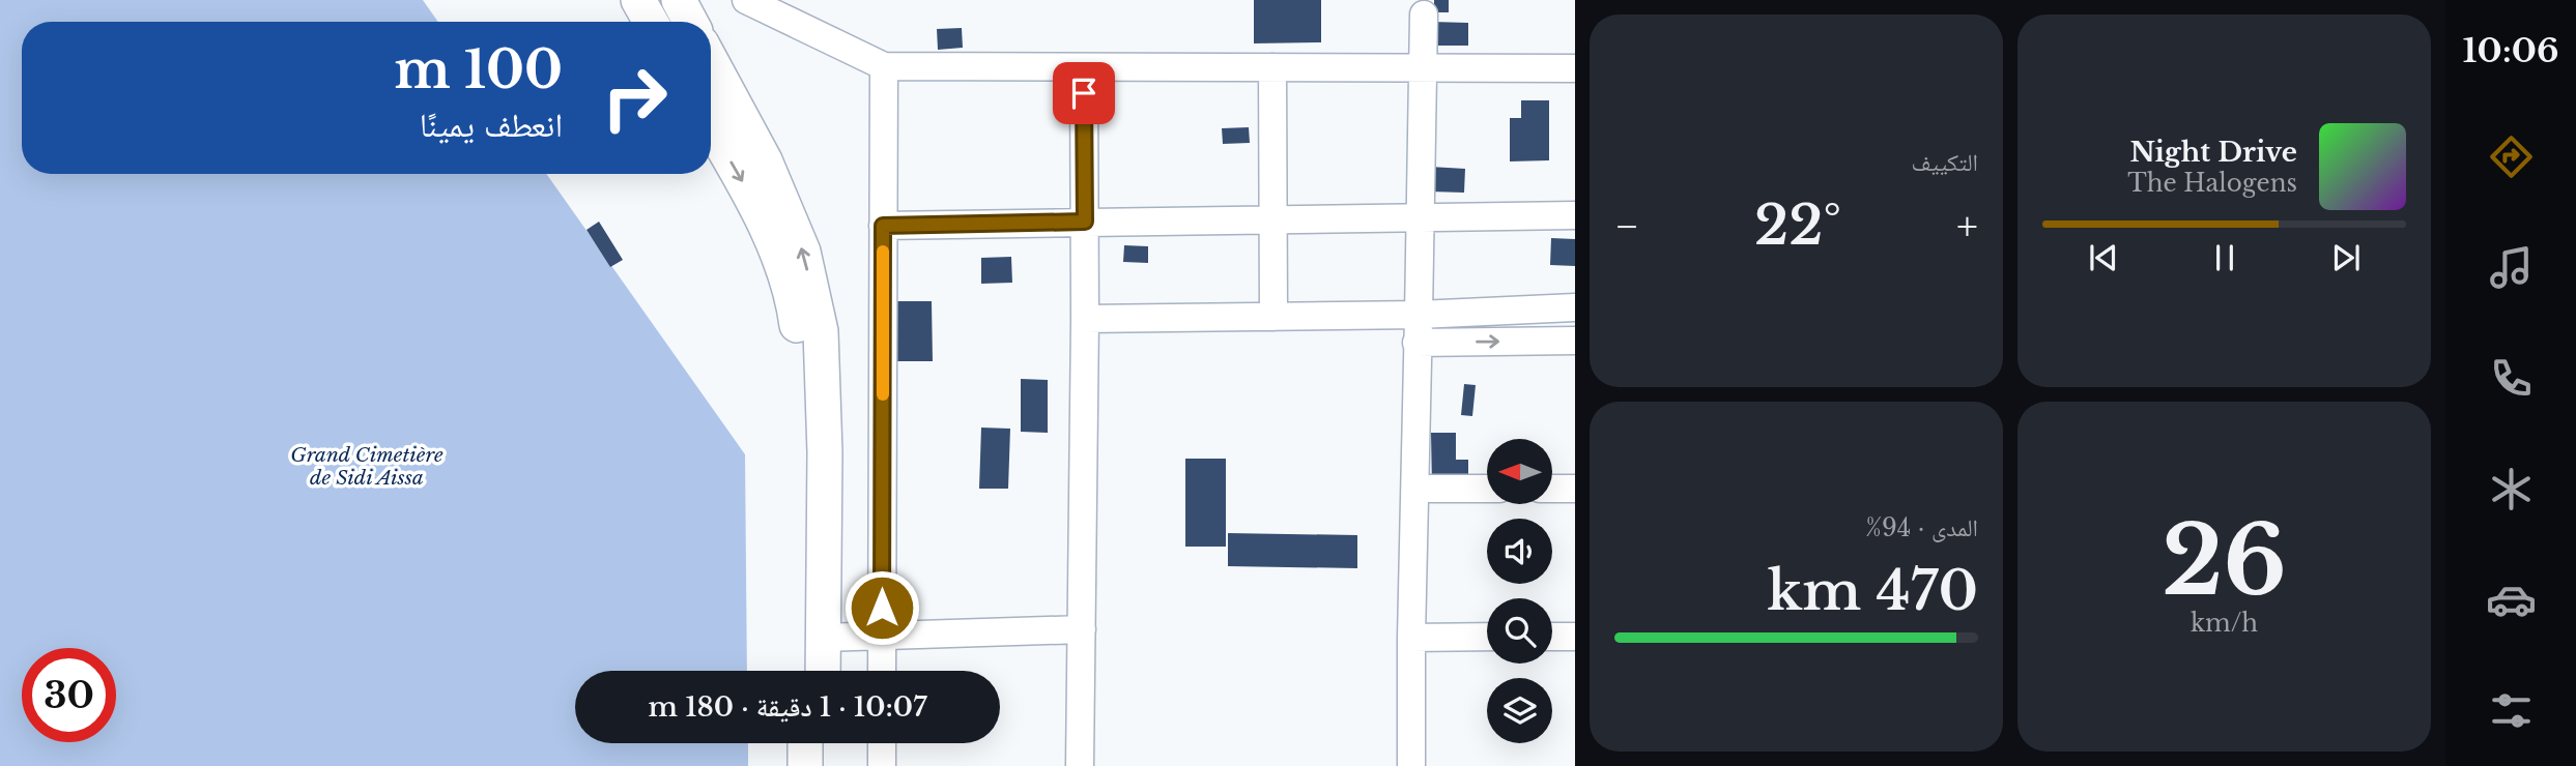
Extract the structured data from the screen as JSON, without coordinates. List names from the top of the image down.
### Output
{
  "parks": ["Grand Cimetière de Sidi Aissa"],
  "north": "left",
  "page": {
    "tabs": "10:06",
    "tile": [
      "التكييف",
      ["26", "km/h"],
      ["المدى · 94%", "470 km"]
    ],
    "turn": ["100 m", "انعطف يمينًا"],
    "song": ["Night Drive", "The Halogens"],
    "heat": ["−", "22°", "+"],
    "limit": "30",
    "trip": "10:07 · 1 دقيقة · 180 m"
  }
}
